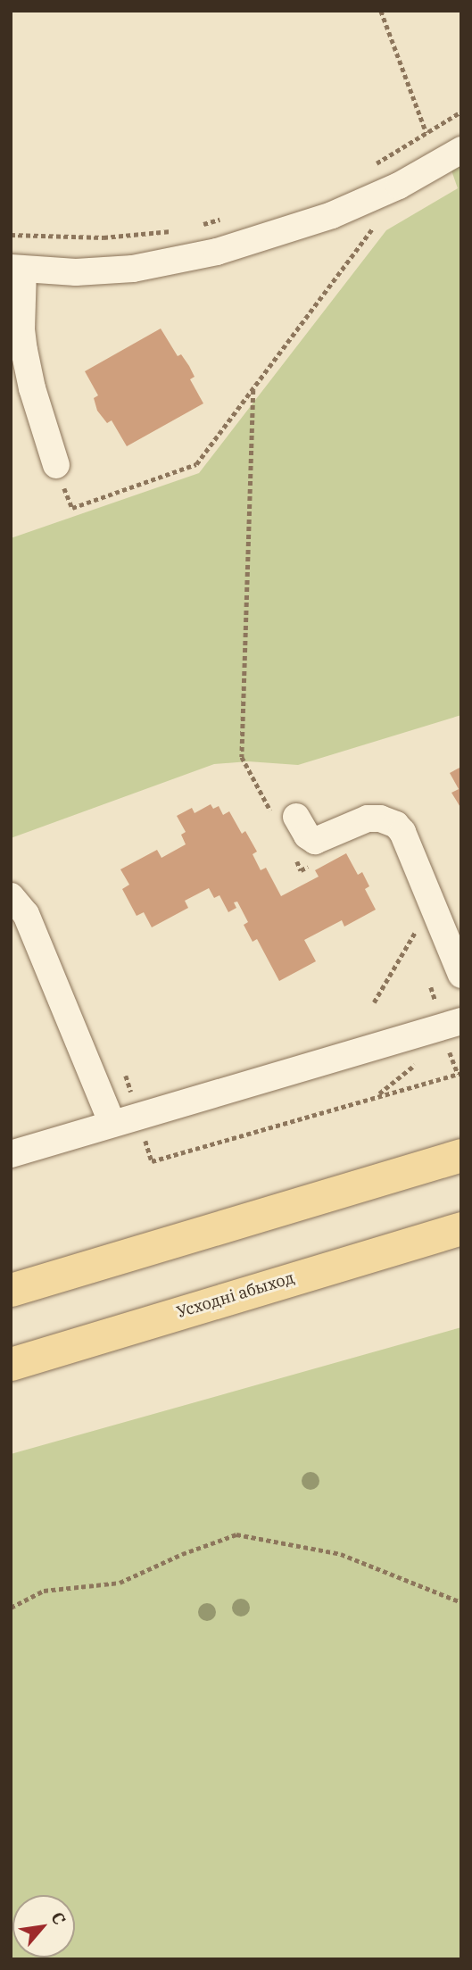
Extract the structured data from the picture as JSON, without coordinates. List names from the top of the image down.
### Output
{
  "streets": {
    "main road": ["Усходні абыход"]
  },
  "north": "top right"
}
